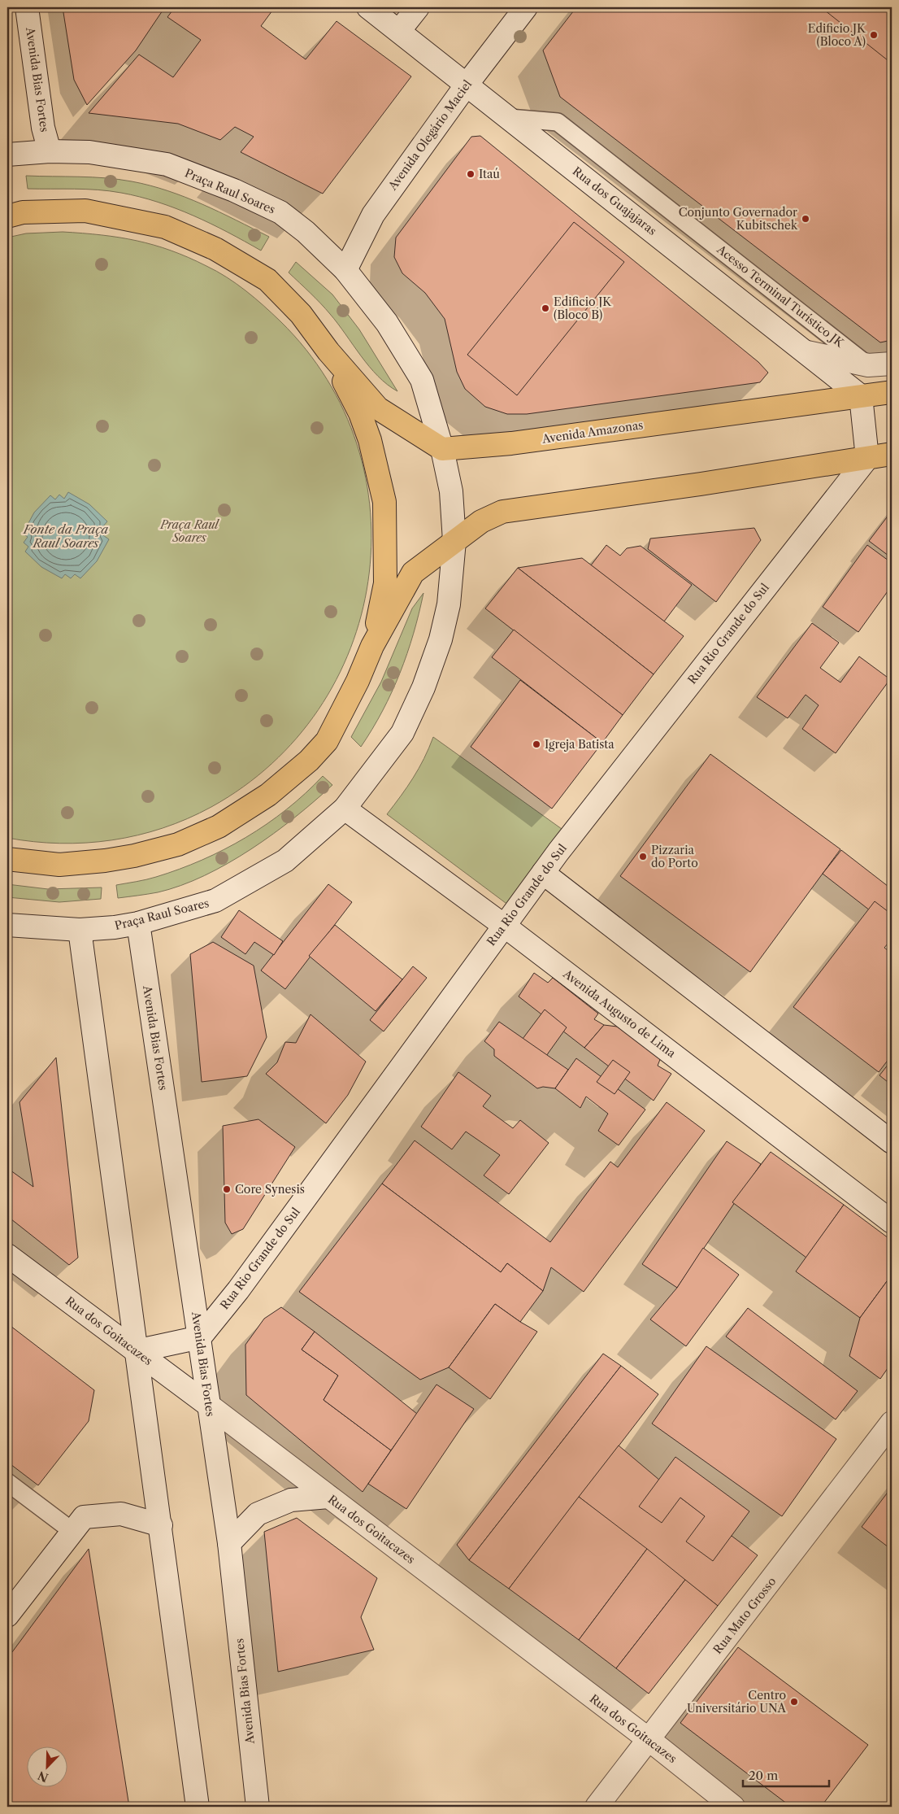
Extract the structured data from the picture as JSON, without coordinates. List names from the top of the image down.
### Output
{
  "streets": {
    "main road": [
      "Avenida Bias Fortes",
      "Avenida Olegário Maciel",
      "Praça Raul Soares",
      "Rua dos Guajajaras",
      "Avenida Amazonas",
      "Rua Rio Grande do Sul",
      "Avenida Augusto de Lima",
      "Rua dos Goitacazes",
      "Rua Mato Grosso"
    ],
    "lane": ["Acesso Terminal Turístico JK"]
  },
  "crossings": [
    ["Avenida Bias Fortes", "Praça Raul Soares"],
    ["Avenida Bias Fortes", "Rua Rio Grande do Sul"],
    ["Avenida Bias Fortes", "Rua dos Goitacazes"],
    ["Avenida Olegário Maciel", "Praça Raul Soares"],
    ["Avenida Olegário Maciel", "Rua dos Guajajaras"],
    ["Praça Raul Soares", "Avenida Amazonas"],
    ["Praça Raul Soares", "Avenida Augusto de Lima"],
    ["Rua dos Guajajaras", "Acesso Terminal Turístico JK"],
    ["Rua dos Guajajaras", "Avenida Amazonas"],
    ["Rua Rio Grande do Sul", "Avenida Augusto de Lima"],
    ["Rua dos Goitacazes", "Rua Mato Grosso"]
  ],
  "water": ["Fonte da Praça Raul Soares"],
  "parks": ["Praça Raul Soares"],
  "places": [
    "Edificio JK (Bloco A)",
    "Itaú",
    "Conjunto Governador Kubitschek",
    "Edificio JK (Bloco B)",
    "Igreja Batista",
    "Pizzaria do Porto",
    "Core Synesis",
    "Centro Universitário UNA"
  ],
  "scale_bar": "20 m",
  "north": "bottom left"
}
